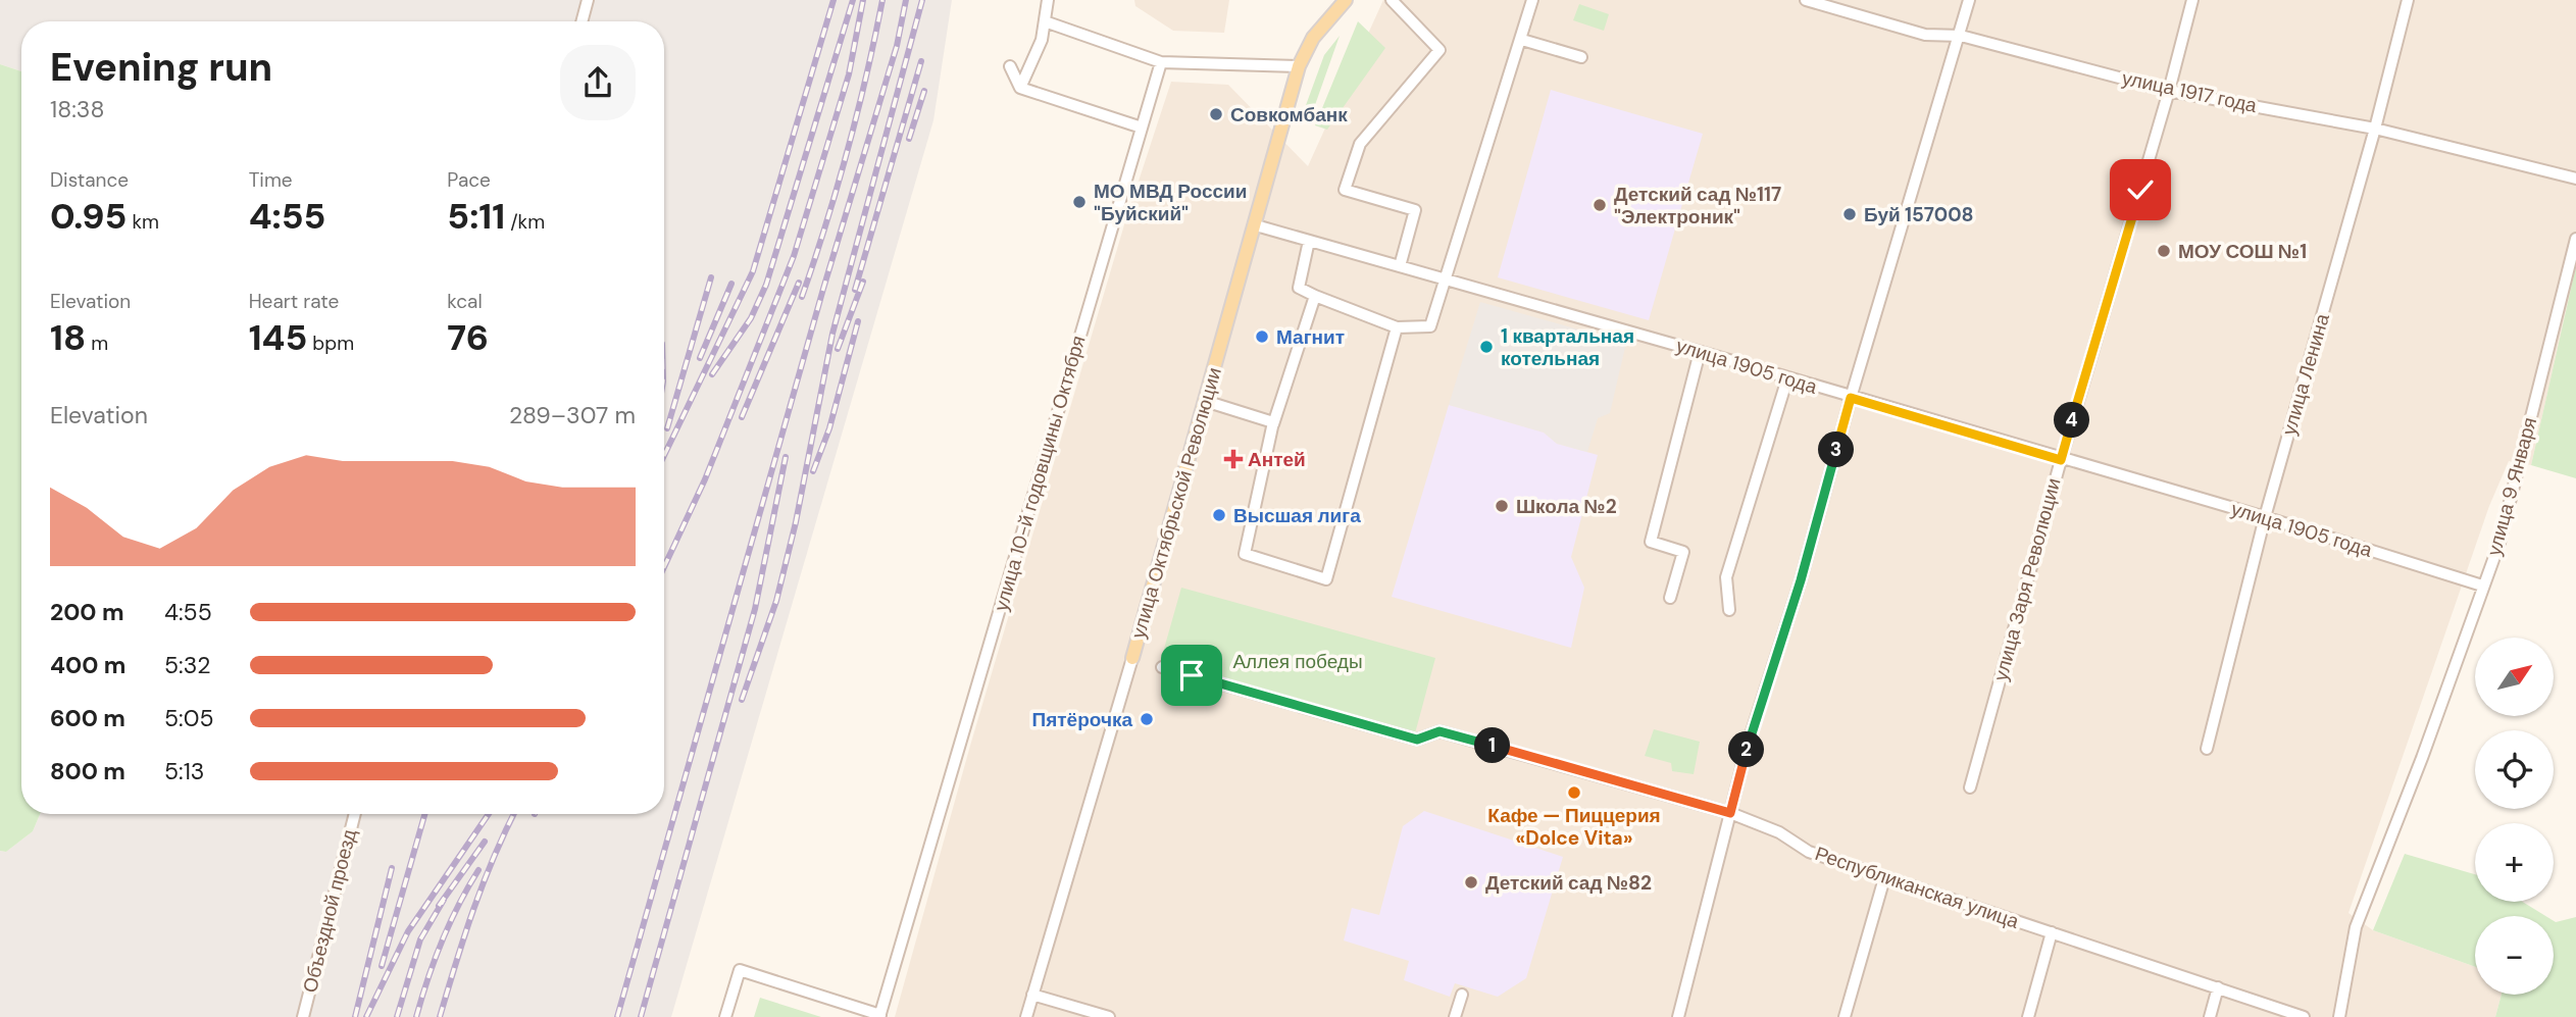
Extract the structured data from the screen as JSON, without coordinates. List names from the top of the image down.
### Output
{
  "streets": {
    "main road": ["улица Октябрьской Революции"],
    "street": [
      "улица 1917 года",
      "улица 1905 года",
      "улица Ленина",
      "улица 10-й годовщины Октября",
      "улица 9 Января",
      "улица Заря Революции",
      "Республиканская улица",
      "Объездной проезд"
    ]
  },
  "crossings": [
    ["улица 1917 года", "улица Ленина"],
    ["улица 1917 года", "улица Заря Революции"],
    ["улица 1905 года", "улица Ленина"],
    ["улица 1905 года", "улица 9 Января"],
    ["улица 1905 года", "улица Октябрьской Революции"],
    ["улица 1905 года", "улица Заря Революции"]
  ],
  "parks": ["Аллея победы"],
  "places": {
    "other": [
      "Совкомбанк",
      "МО МВД России \"Буйский\"",
      "Детский сад №117 \"Электроник\"",
      "Буй 157008",
      "МОУ СОШ №1",
      "Магнит",
      "1 квартальная котельная",
      "Школа №2",
      "Высшая лига",
      "Пятёрочка",
      "Кафе — Пиццерия «Dolce Vita»",
      "Детский сад №82"
    ],
    "health": ["Антей"]
  },
  "north": "top right",
  "page": {
    "heading": ["Evening run", "18:38"],
    "stats": [
      ["Distance", "0.95 km"],
      ["Time", "4:55"],
      ["Pace", "5:11 /km"],
      ["Elevation", "18 m"],
      ["Heart rate", "145 bpm"],
      ["kcal", "76"]
    ],
    "chart": ["Elevation", "289–307 m"],
    "pins": [
      "4",
      "3",
      "1",
      "2"
    ],
    "list": [
      {
        "name": "200 m",
        "note": "4:55"
      },
      {
        "name": "400 m",
        "note": "5:32"
      },
      {
        "name": "600 m",
        "note": "5:05"
      },
      {
        "name": "800 m",
        "note": "5:13"
      }
    ],
    "map_buttons": ["+", "−"]
  }
}
